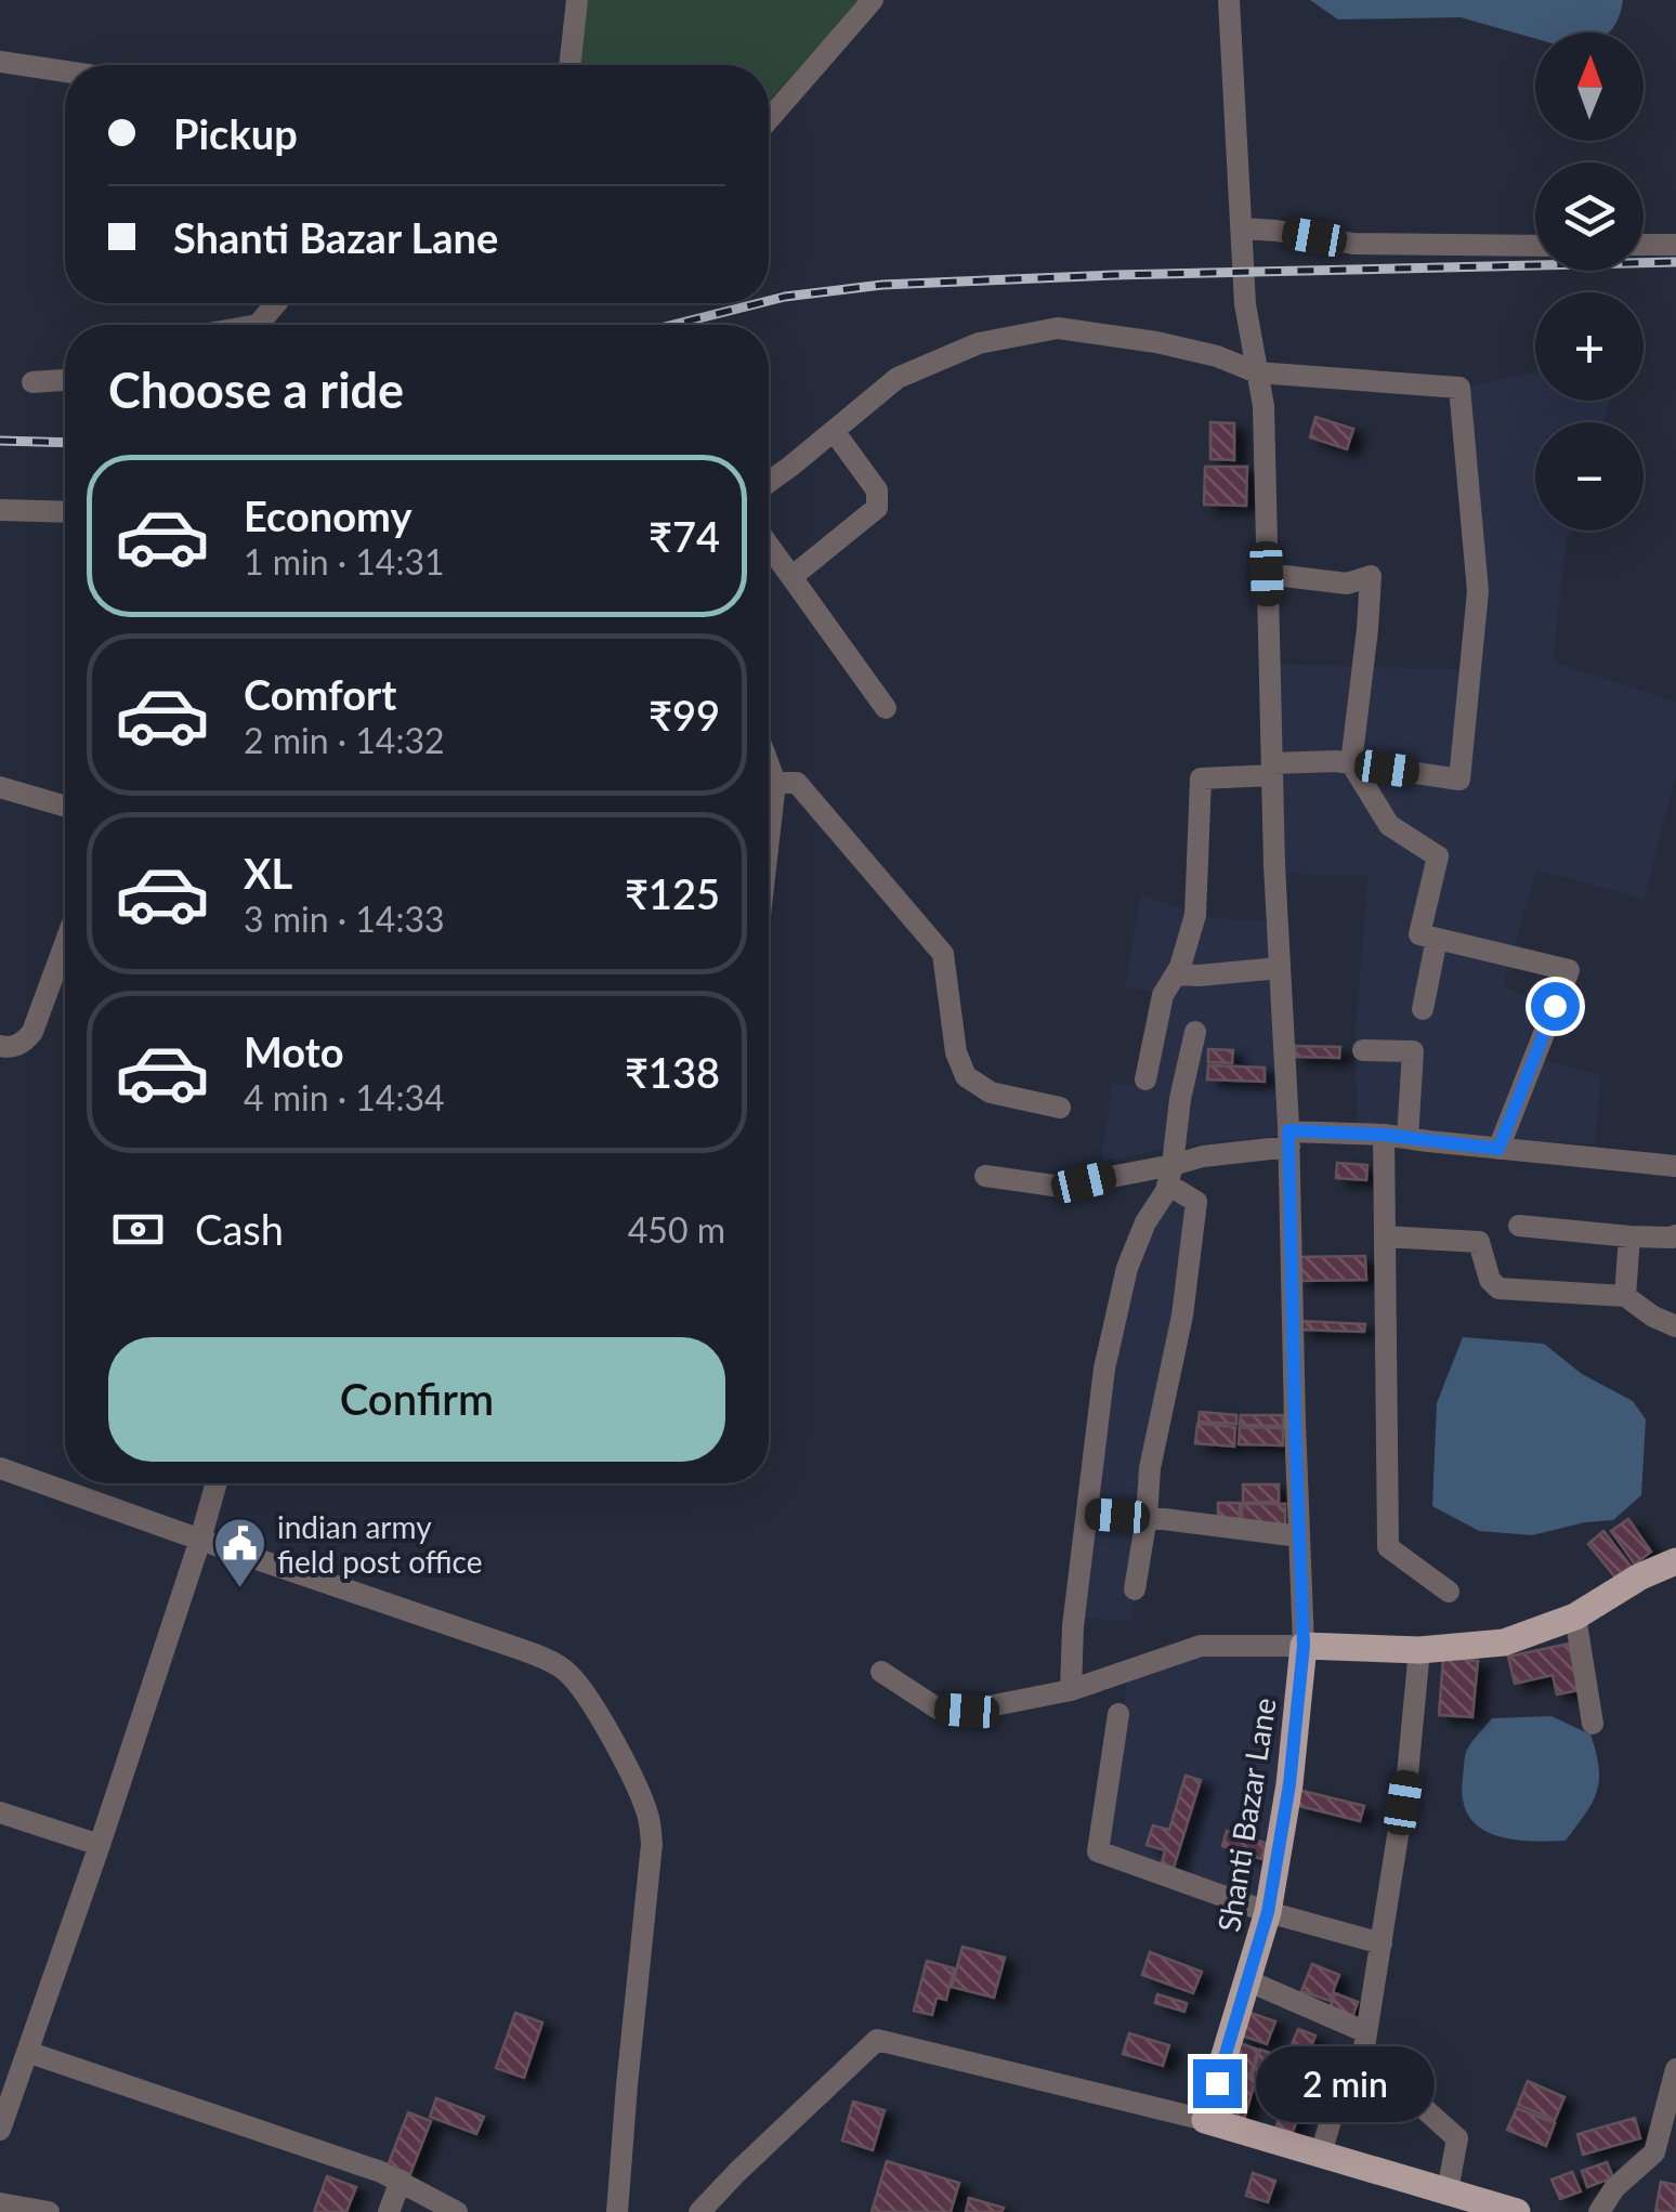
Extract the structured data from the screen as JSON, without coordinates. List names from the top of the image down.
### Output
{
  "streets": {
    "main road": ["Shanti Bazar Lane"]
  },
  "places": {
    "public building": ["indian army field post office"]
  },
  "north": "top",
  "page": {
    "map_buttons": ["+", "−"],
    "banner": ["Pickup", "Shanti Bazar Lane"],
    "heading": "Choose a ride",
    "list": [
      {
        "name": "Economy",
        "note": "1 min · 14:31",
        "value": "₹74"
      },
      {
        "name": "Comfort",
        "note": "2 min · 14:32",
        "value": "₹99"
      },
      {
        "name": "XL",
        "note": "3 min · 14:33",
        "value": "₹125"
      },
      {
        "name": "Moto",
        "note": "4 min · 14:34",
        "value": "₹138"
      }
    ],
    "pay": ["Cash", "450 m"],
    "buttons": "Confirm",
    "bubble": "2 min"
  }
}
